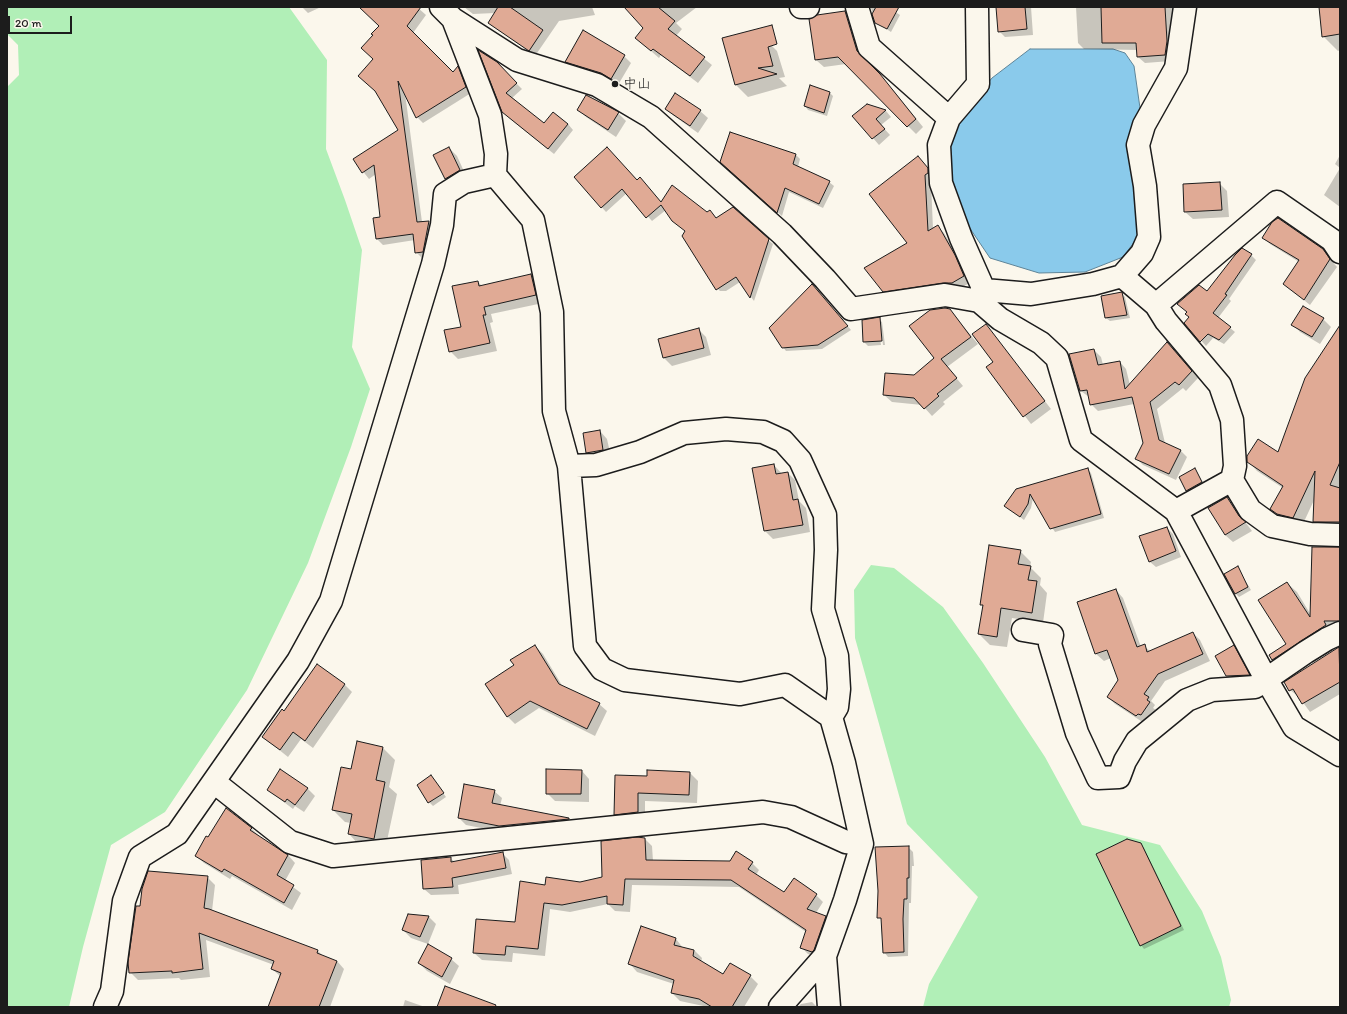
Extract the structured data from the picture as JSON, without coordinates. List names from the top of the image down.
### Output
{
  "places": ["中山"],
  "scale_bar": "20 m"
}
